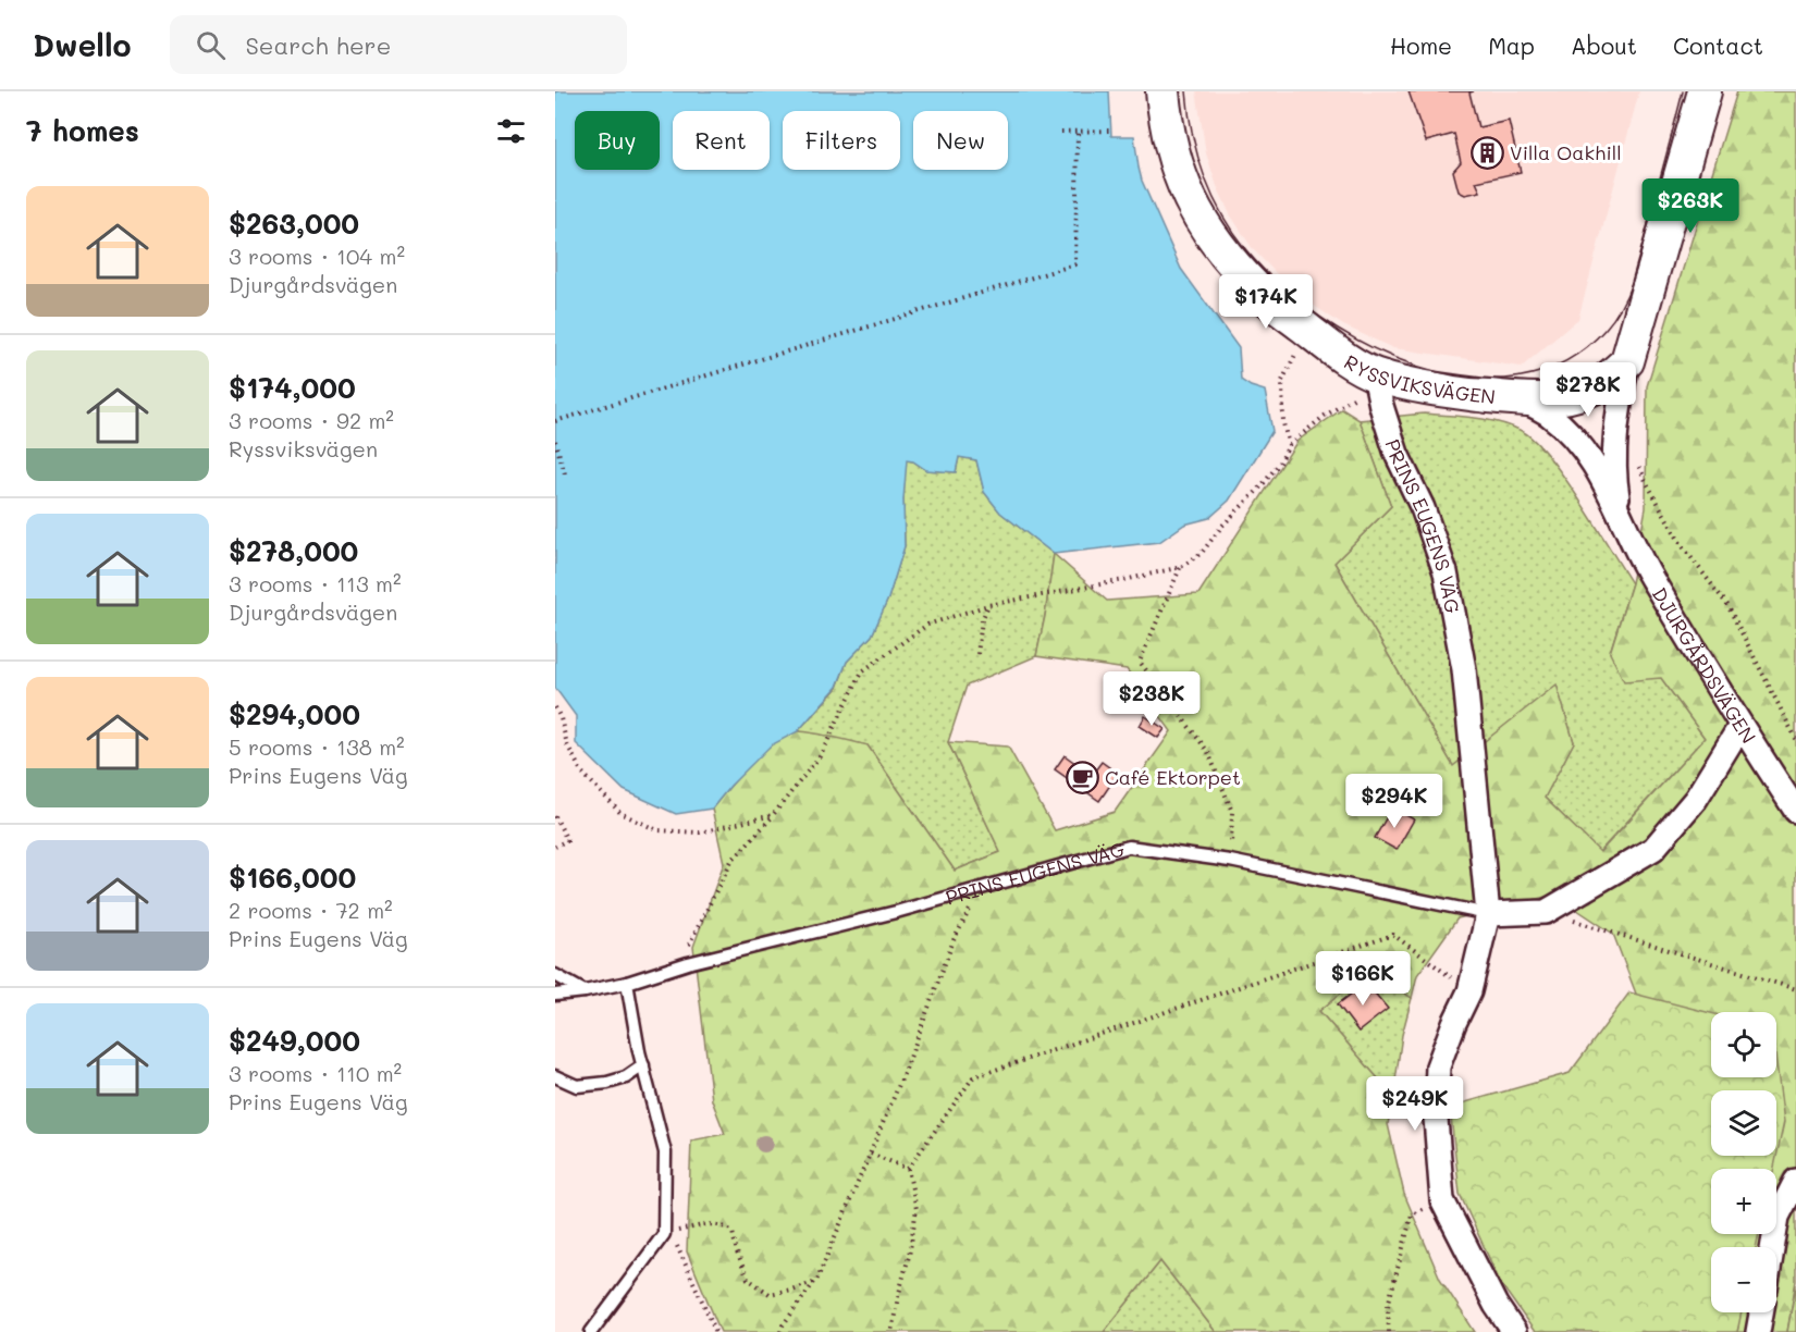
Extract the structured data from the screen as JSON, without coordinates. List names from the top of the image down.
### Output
{
  "streets": {
    "street": ["RYSSVIKSVÄGEN", "PRINS EUGENS VÄG", "DJURGÅRDSVÄGEN"]
  },
  "crossings": [
    ["RYSSVIKSVÄGEN", "PRINS EUGENS VÄG"],
    ["RYSSVIKSVÄGEN", "DJURGÅRDSVÄGEN"],
    ["PRINS EUGENS VÄG", "DJURGÅRDSVÄGEN"]
  ],
  "places": {
    "building": ["Villa Oakhill"],
    "cafe": ["Café Ektorpet"]
  },
  "page": {
    "header": "Dwello",
    "search": "Search here",
    "nav": [
      "Home",
      "Map",
      "About",
      "Contact"
    ],
    "heading": "7 homes",
    "chip": [
      "Buy",
      "Rent",
      "Filters",
      "New"
    ],
    "list": [
      {
        "name": "$263,000",
        "note": "3 rooms · 104 m² · Djurgårdsvägen"
      },
      {
        "name": "$174,000",
        "note": "3 rooms · 92 m² · Ryssviksvägen"
      },
      {
        "name": "$278,000",
        "note": "3 rooms · 113 m² · Djurgårdsvägen"
      },
      {
        "name": "$294,000",
        "note": "5 rooms · 138 m² · Prins Eugens Väg"
      },
      {
        "name": "$166,000",
        "note": "2 rooms · 72 m² · Prins Eugens Väg"
      },
      {
        "name": "$249,000",
        "note": "3 rooms · 110 m² · Prins Eugens Väg"
      }
    ],
    "price": [
      "$263K",
      "$174K",
      "$278K",
      "$238K",
      "$294K",
      "$166K",
      "$249K"
    ],
    "map_buttons": ["+", "−"]
  }
}
